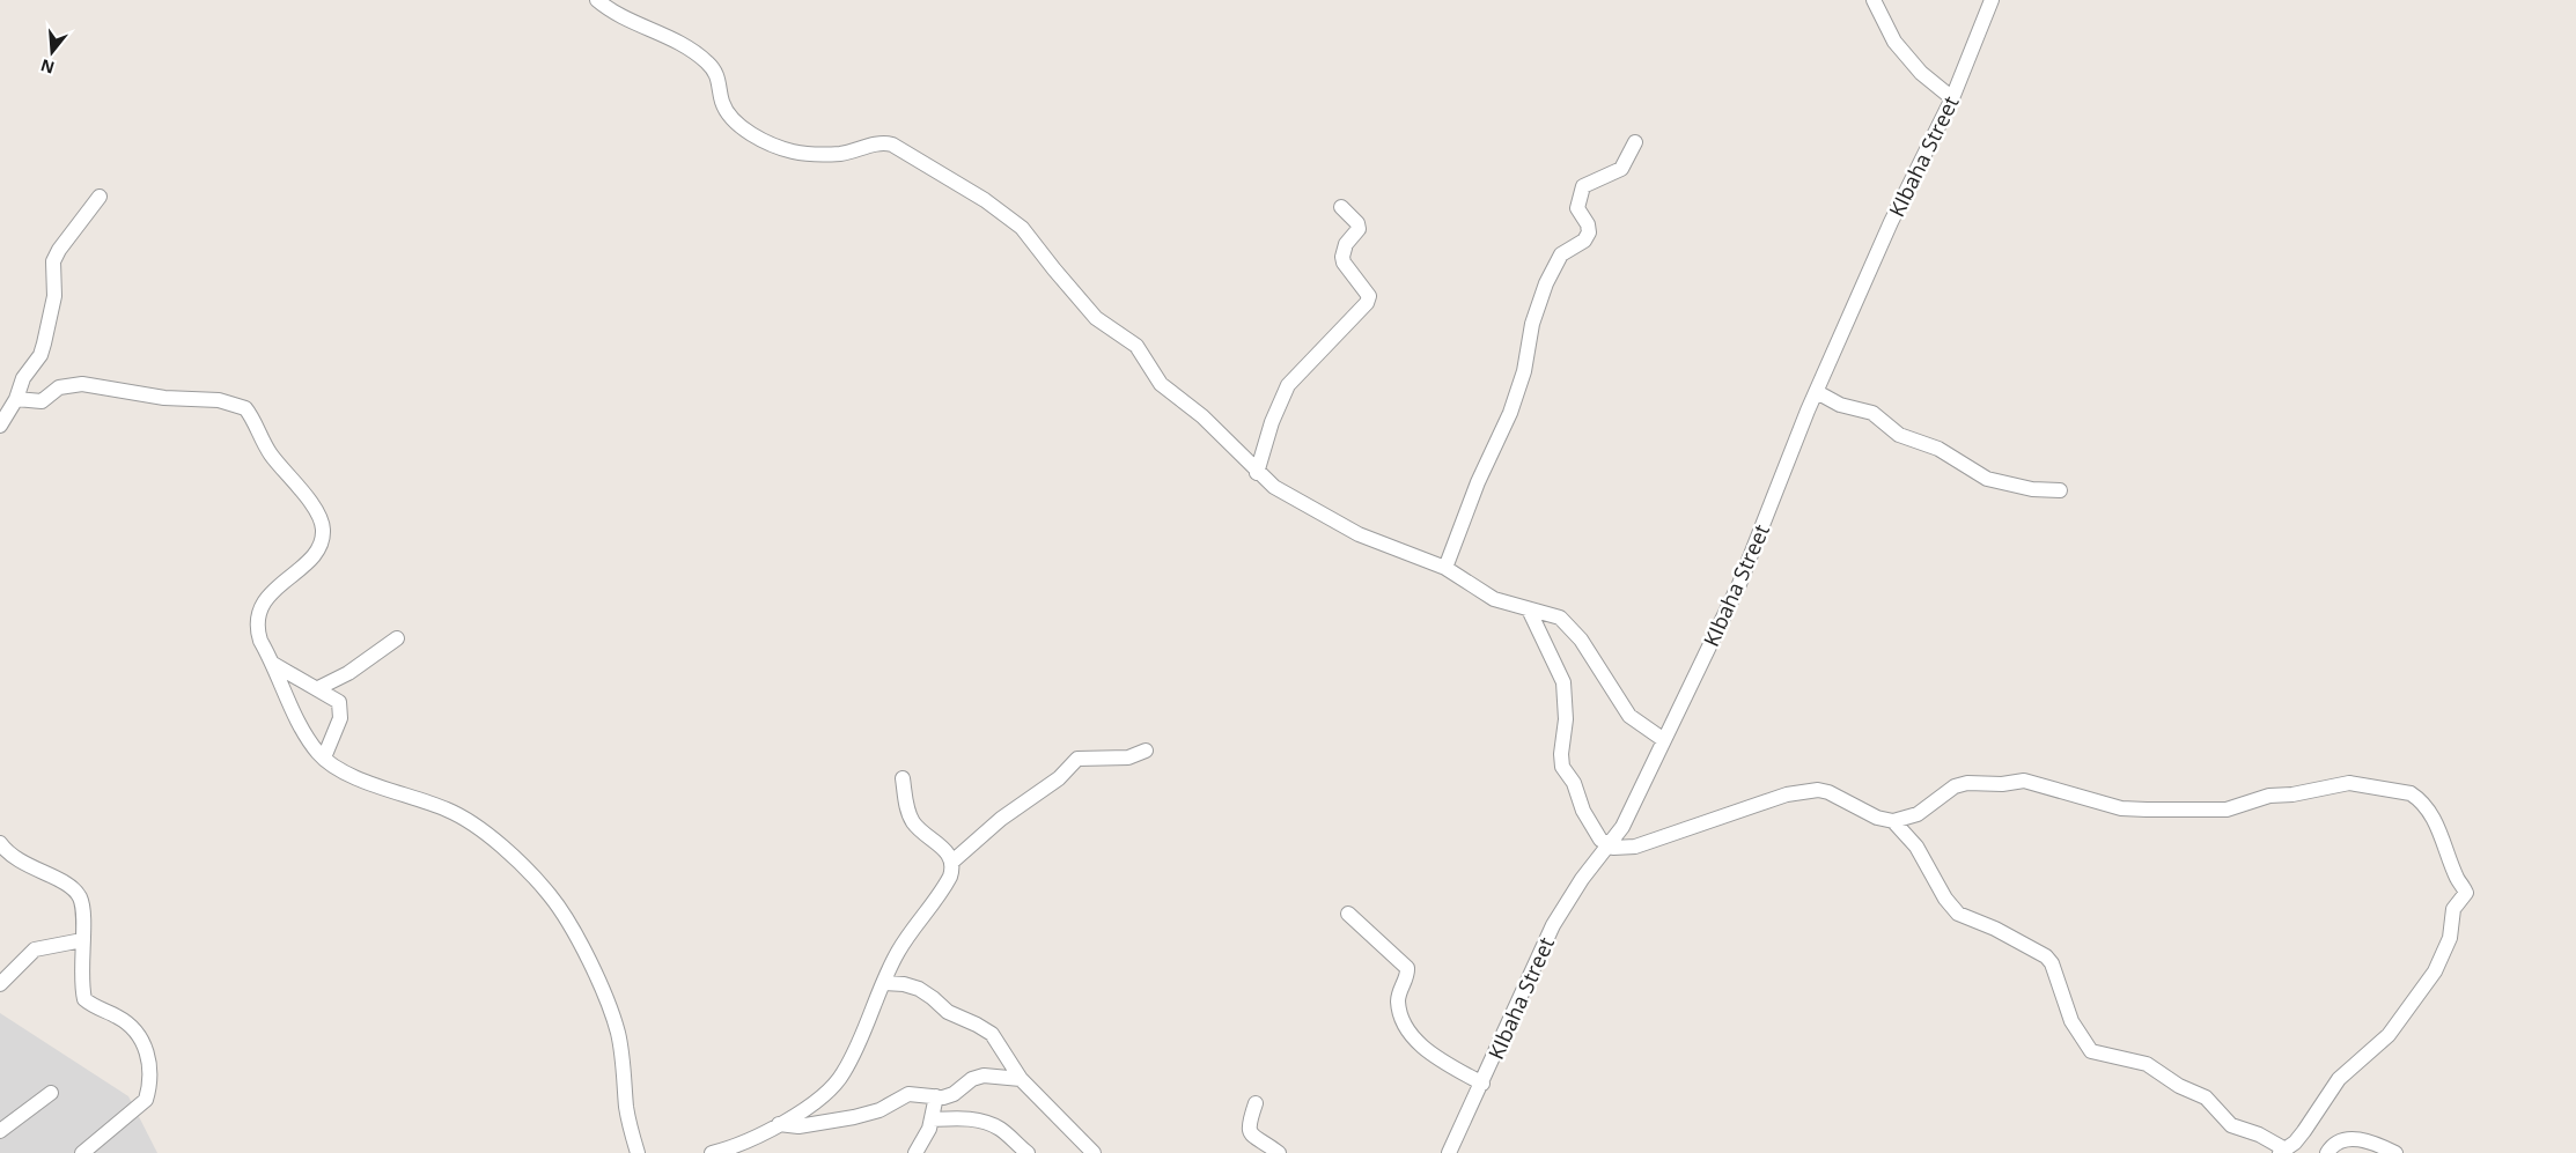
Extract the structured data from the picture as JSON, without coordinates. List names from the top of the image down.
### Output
{
  "streets": {
    "street": ["KIbaha Street"]
  },
  "north": "bottom"
}
